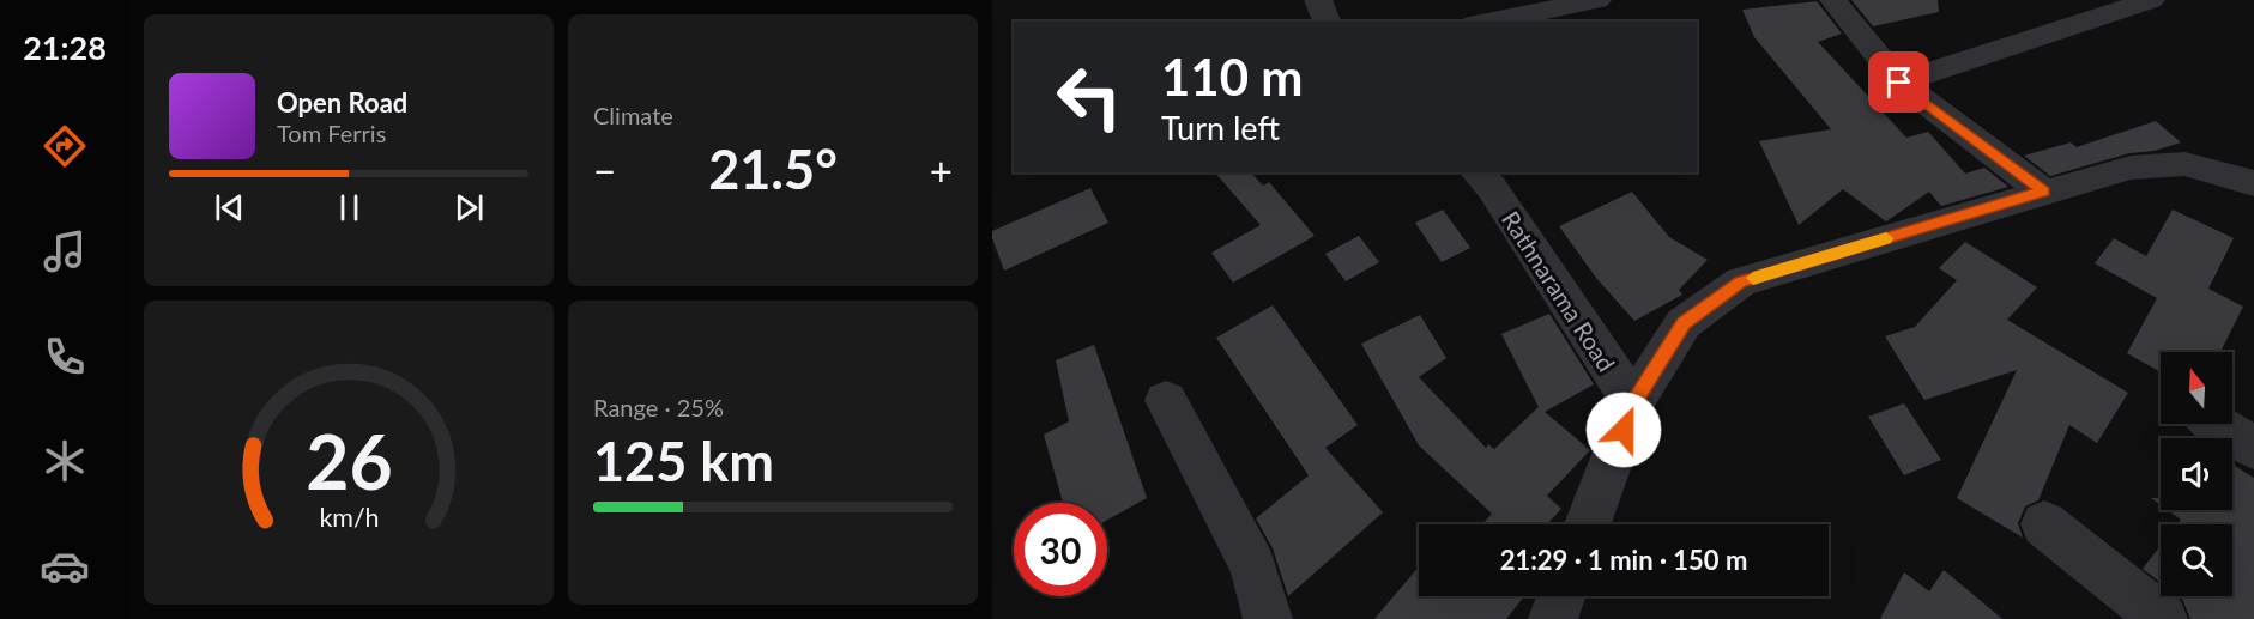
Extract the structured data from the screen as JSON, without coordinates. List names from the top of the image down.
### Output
{
  "streets": {
    "street": ["Rathnarama Road"]
  },
  "north": "top",
  "page": {
    "tabs": "21:28",
    "tile": [
      "Climate",
      ["Range · 25%", "125 km"]
    ],
    "turn": ["110 m", "Turn left"],
    "song": ["Open Road", "Tom Ferris"],
    "heat": ["−", "21.5°", "+"],
    "limit": "30",
    "trip": "21:29 · 1 min · 150 m",
    "gauge": ["26", "km/h"]
  }
}
